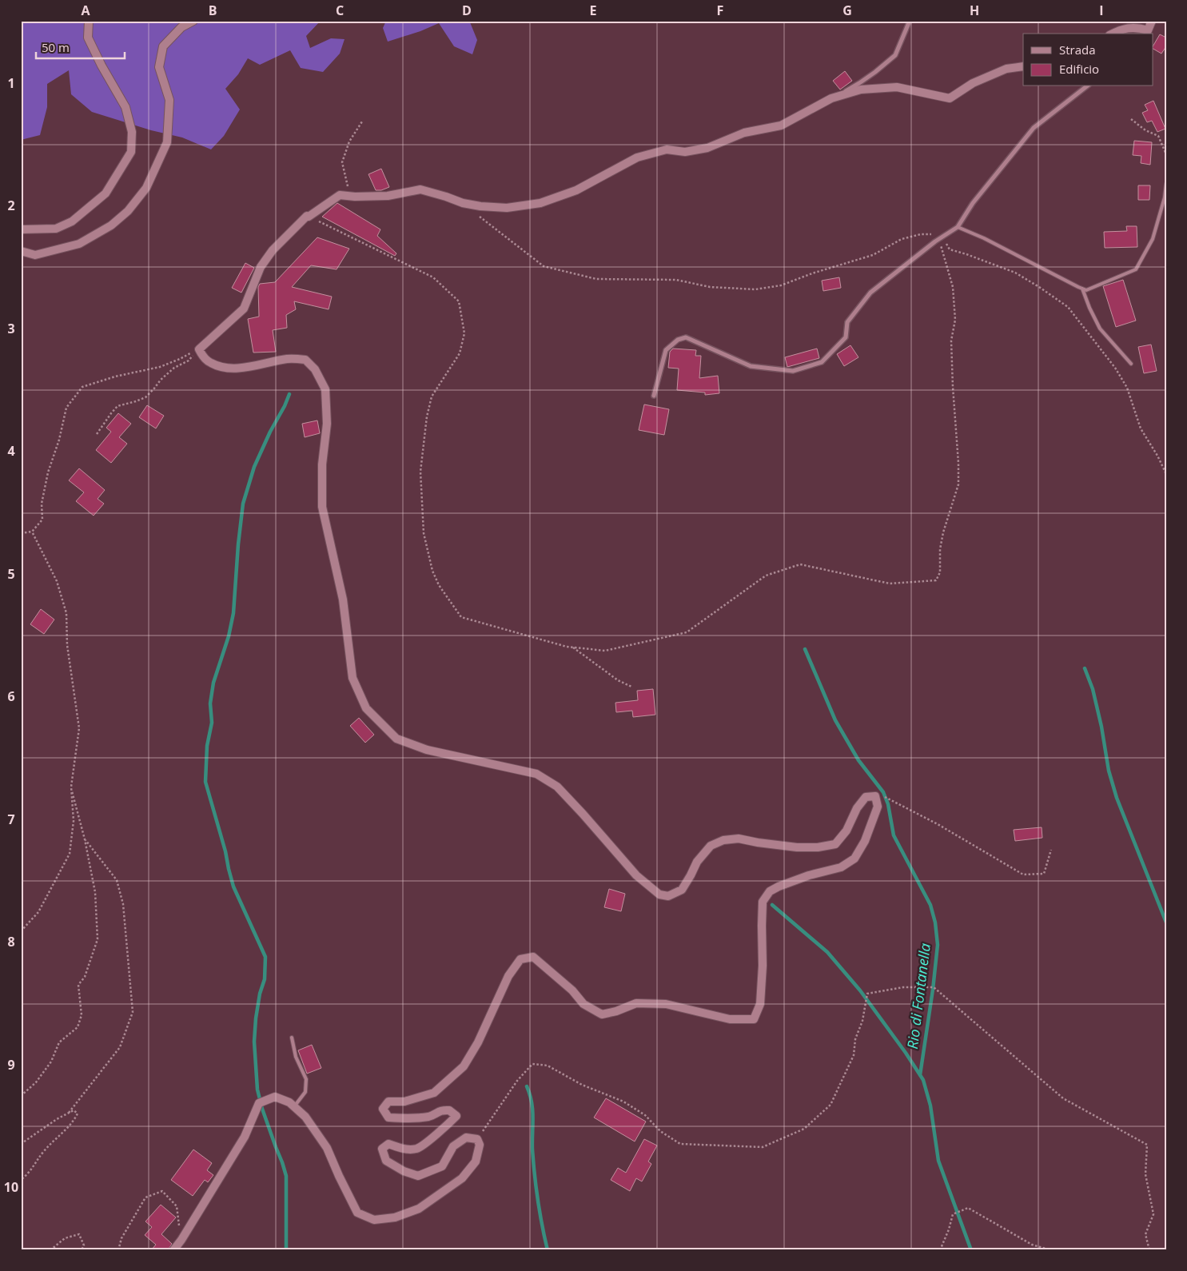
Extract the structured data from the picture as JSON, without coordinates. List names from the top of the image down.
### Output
{
  "water": ["Rio di Fontanella"],
  "legend": ["Strada", "Edificio"],
  "scale_bar": "50 m",
  "grid": {
    "columns": [
      "A",
      "B",
      "C",
      "D",
      "E",
      "F",
      "G",
      "H",
      "I"
    ],
    "rows": [
      "1",
      "2",
      "3",
      "4",
      "5",
      "6",
      "7",
      "8",
      "9",
      "10"
    ]
  }
}
